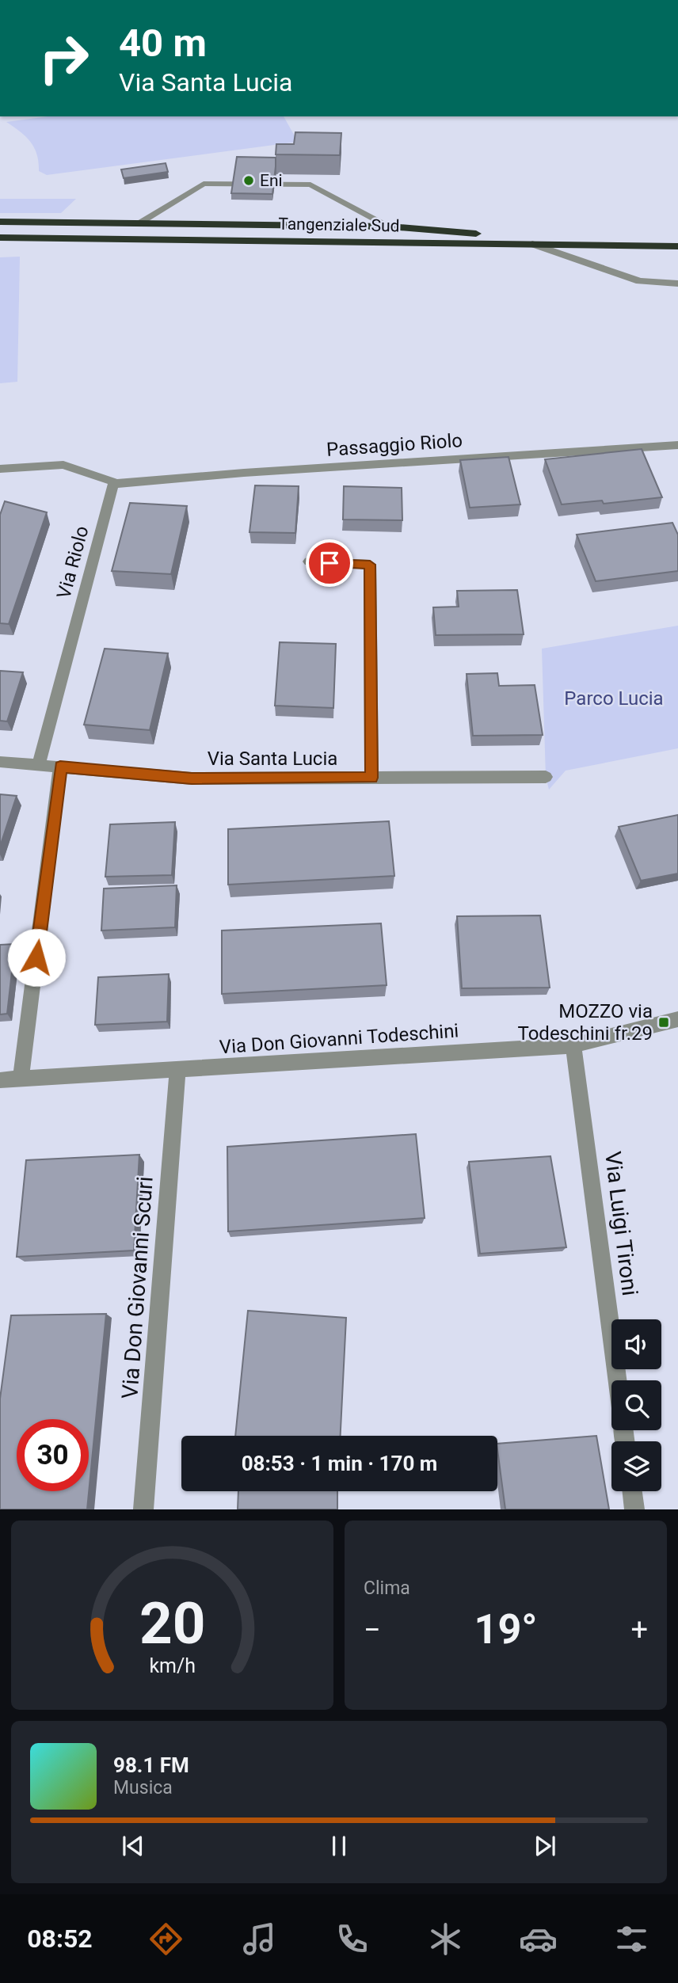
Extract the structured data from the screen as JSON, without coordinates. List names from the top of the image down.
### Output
{
  "streets": {
    "highway": ["Tangenziale Sud"],
    "street": [
      "Passaggio Riolo",
      "Via Riolo",
      "Via Santa Lucia",
      "Via Don Giovanni Todeschini",
      "Via Luigi Tironi",
      "Via Don Giovanni Scuri"
    ]
  },
  "crossings": [
    ["Passaggio Riolo", "Via Riolo"],
    ["Via Riolo", "Via Santa Lucia"],
    ["Via Don Giovanni Todeschini", "Via Luigi Tironi"],
    ["Via Don Giovanni Todeschini", "Via Don Giovanni Scuri"]
  ],
  "parks": ["Parco Lucia"],
  "places": {
    "other": ["Eni"],
    "transit": ["MOZZO via Todeschini fr.29"]
  },
  "page": {
    "turn": ["40 m", "Via Santa Lucia"],
    "limit": "30",
    "trip": "08:53 · 1 min · 170 m",
    "tile": "Clima",
    "heat": ["−", "19°", "+"],
    "song": ["98.1 FM", "Musica"],
    "tabs": "08:52",
    "gauge": ["20", "km/h"]
  }
}
